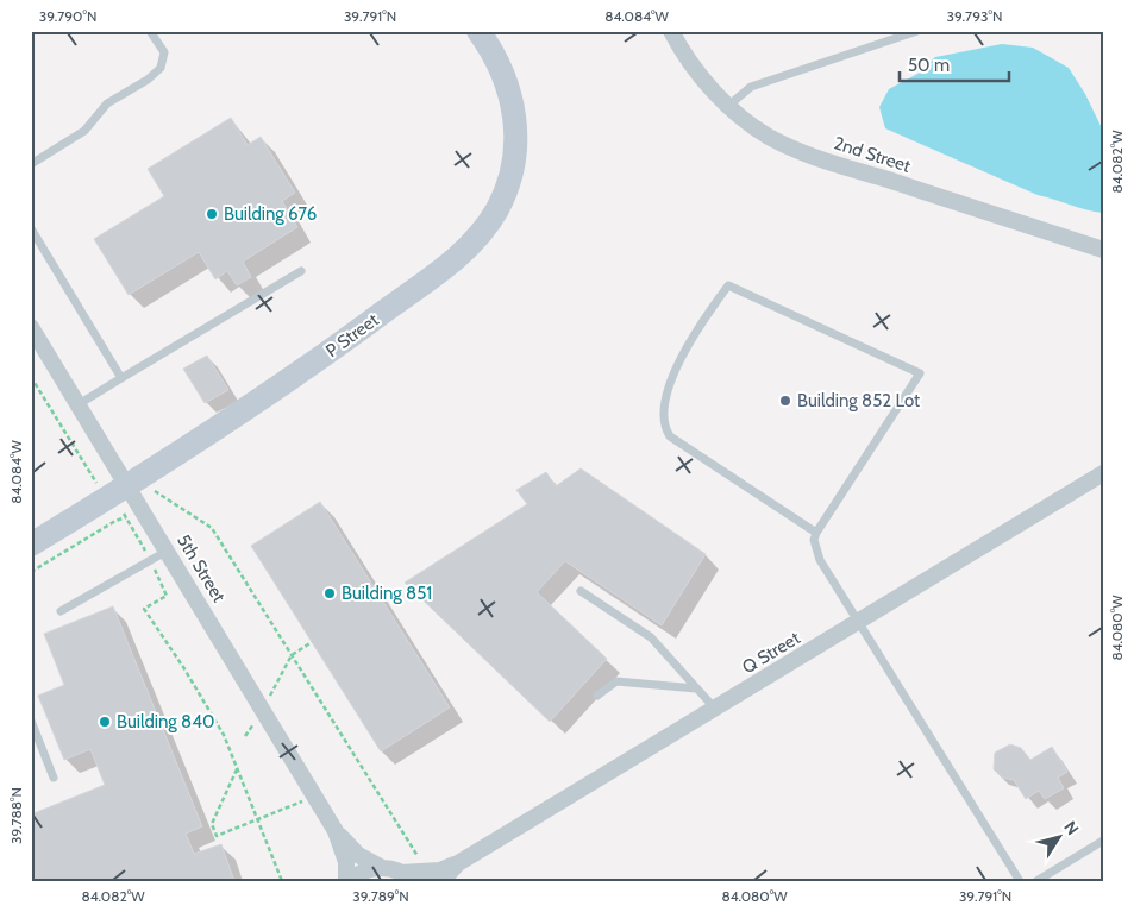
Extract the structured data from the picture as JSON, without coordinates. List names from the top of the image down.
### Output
{
  "streets": {
    "street": [
      "2nd Street",
      "P Street",
      "5th Street",
      "Q Street"
    ]
  },
  "crossings": [
    ["P Street", "5th Street"],
    ["5th Street", "Q Street"]
  ],
  "places": [
    "Building 676",
    "Building 852 Lot",
    "Building 851",
    "Building 840"
  ],
  "scale_bar": "50 m",
  "north": "top right",
  "coordinates": [
    "39.790°N",
    "39.791°N",
    "84.084°W",
    "39.793°N",
    "84.082°W",
    "84.080°W",
    "39.788°N",
    "39.789°N"
  ]
}
